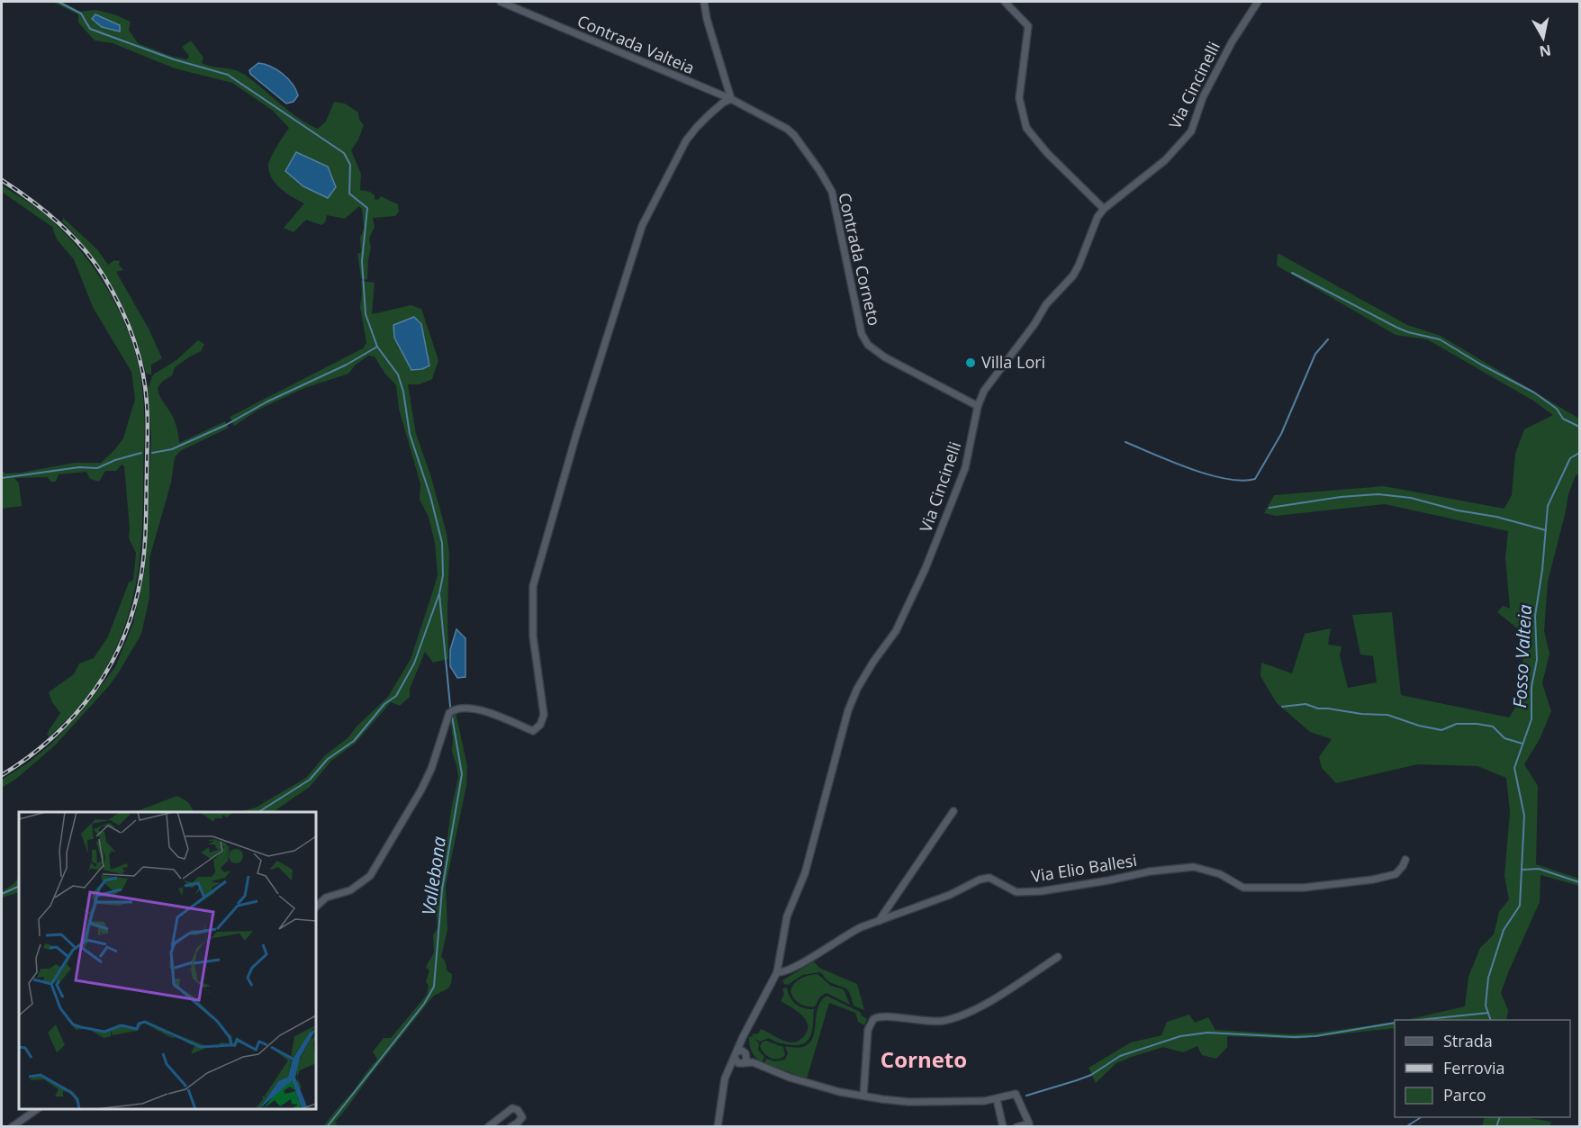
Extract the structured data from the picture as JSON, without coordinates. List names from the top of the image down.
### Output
{
  "streets": {
    "street": [
      "Contrada Valteia",
      "Via Cincinelli",
      "Contrada Corneto",
      "Via Elio Ballesi"
    ]
  },
  "crossings": [
    ["Contrada Valteia", "Contrada Corneto"],
    ["Via Cincinelli", "Contrada Corneto"],
    ["Via Cincinelli", "Via Elio Ballesi"]
  ],
  "districts": ["Corneto"],
  "water": ["Fosso Valteia", "Vallebona"],
  "places": ["Villa Lori"],
  "legend": ["Strada", "Ferrovia", "Parco"],
  "north": "bottom"
}
